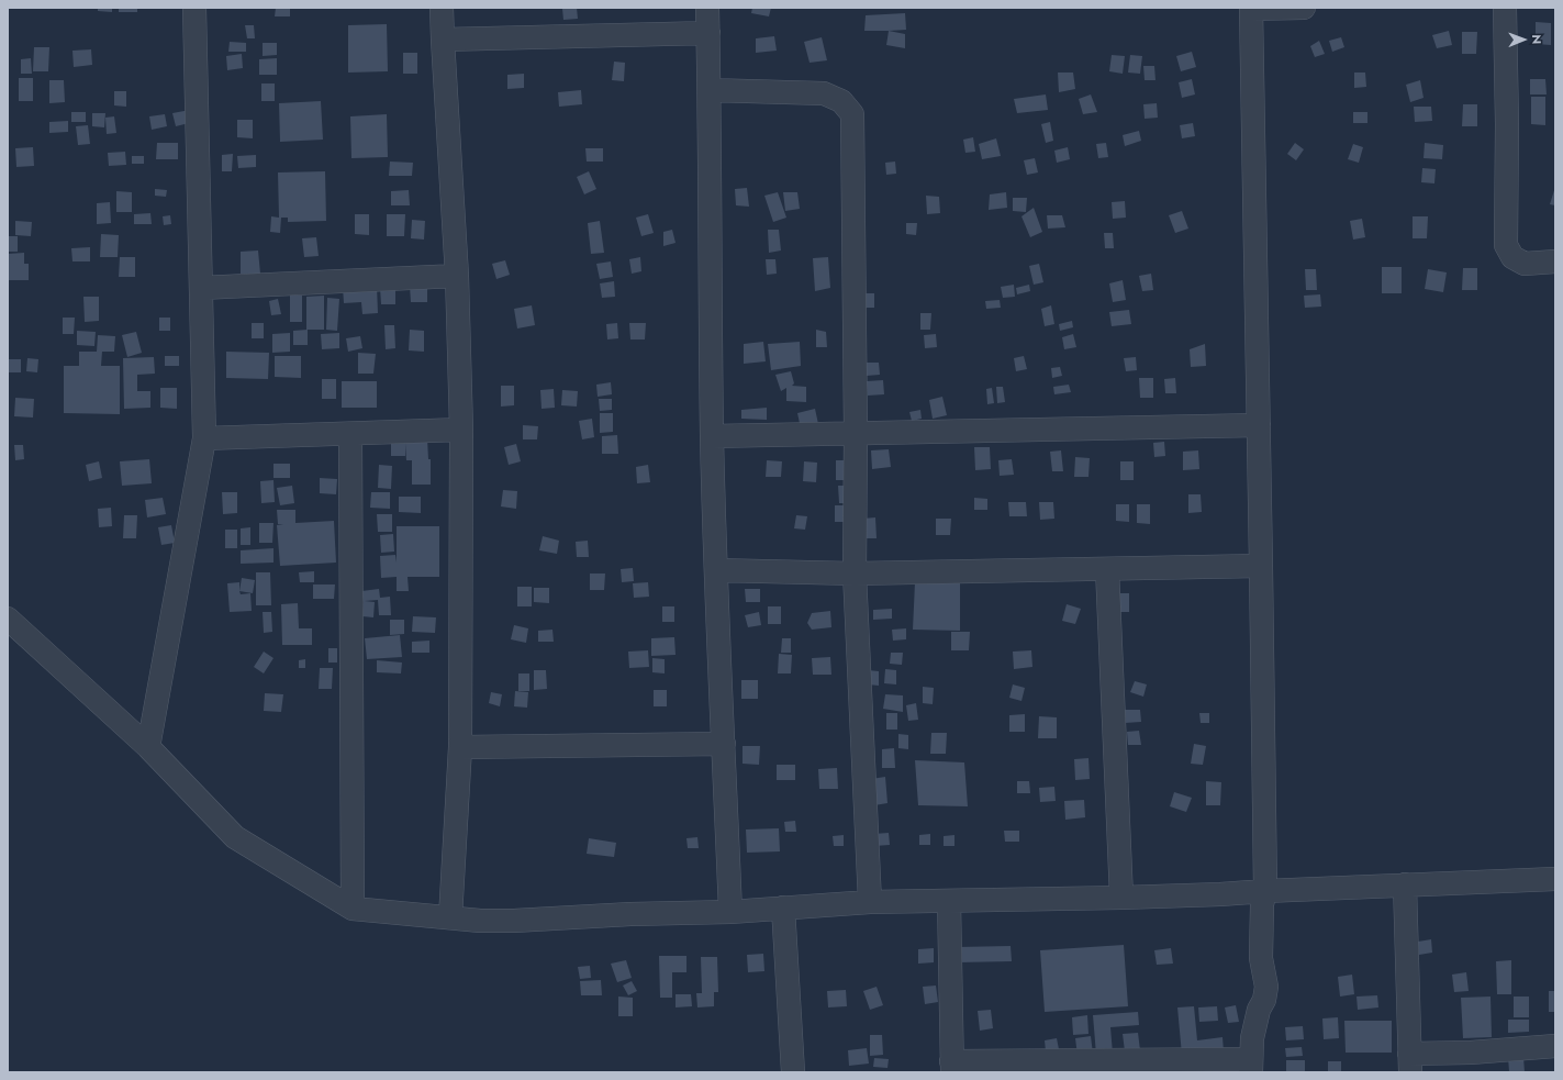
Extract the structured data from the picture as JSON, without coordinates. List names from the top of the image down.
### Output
{
  "north": "right"
}
